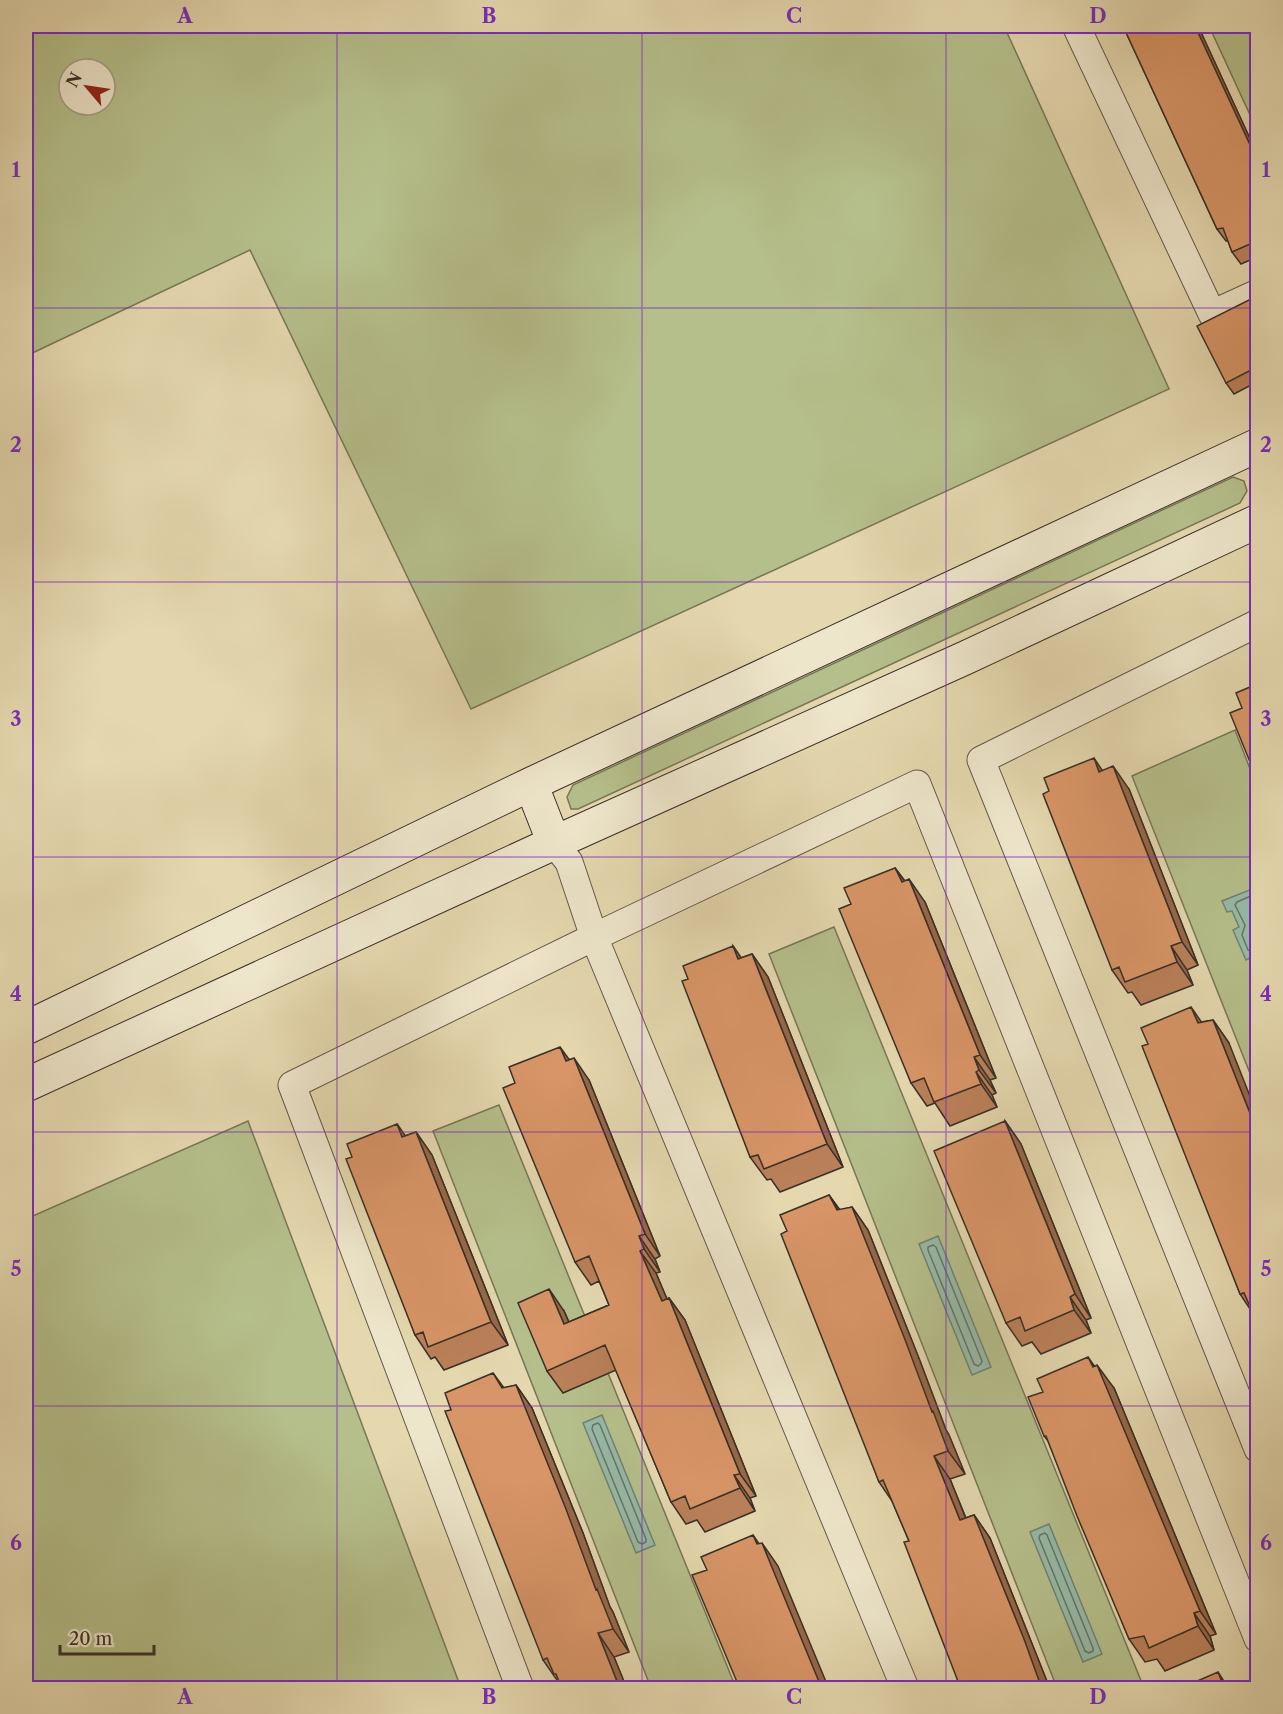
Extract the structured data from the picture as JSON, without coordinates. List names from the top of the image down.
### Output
{
  "scale_bar": "20 m",
  "north": "top left",
  "grid": {
    "columns": [
      "A",
      "B",
      "C",
      "D"
    ],
    "rows": [
      "1",
      "2",
      "3",
      "4",
      "5",
      "6"
    ]
  }
}
